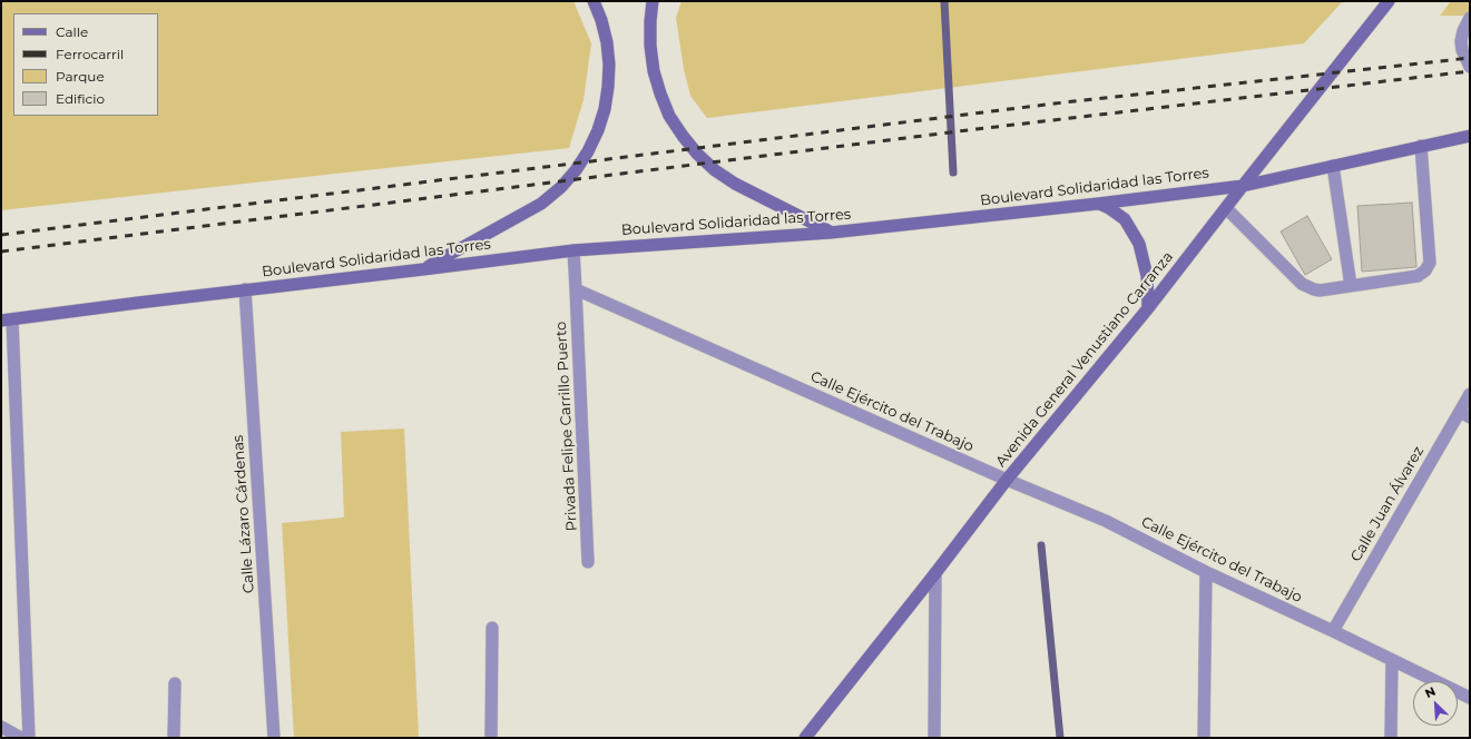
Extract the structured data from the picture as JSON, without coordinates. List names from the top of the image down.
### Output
{
  "streets": {
    "main road": ["Boulevard Solidaridad las Torres", "Avenida General Venustiano Carranza"],
    "street": [
      "Calle Ejército del Trabajo",
      "Privada Felipe Carrillo Puerto",
      "Calle Juan Álvarez",
      "Calle Lázaro Cárdenas"
    ]
  },
  "crossings": [
    ["Boulevard Solidaridad las Torres", "Avenida General Venustiano Carranza"],
    ["Boulevard Solidaridad las Torres", "Calle Lázaro Cárdenas"],
    ["Avenida General Venustiano Carranza", "Calle Ejército del Trabajo"],
    ["Calle Ejército del Trabajo", "Privada Felipe Carrillo Puerto"],
    ["Calle Ejército del Trabajo", "Calle Juan Álvarez"]
  ],
  "legend": [
    "Calle",
    "Ferrocarril",
    "Parque",
    "Edificio"
  ],
  "north": "top left"
}
